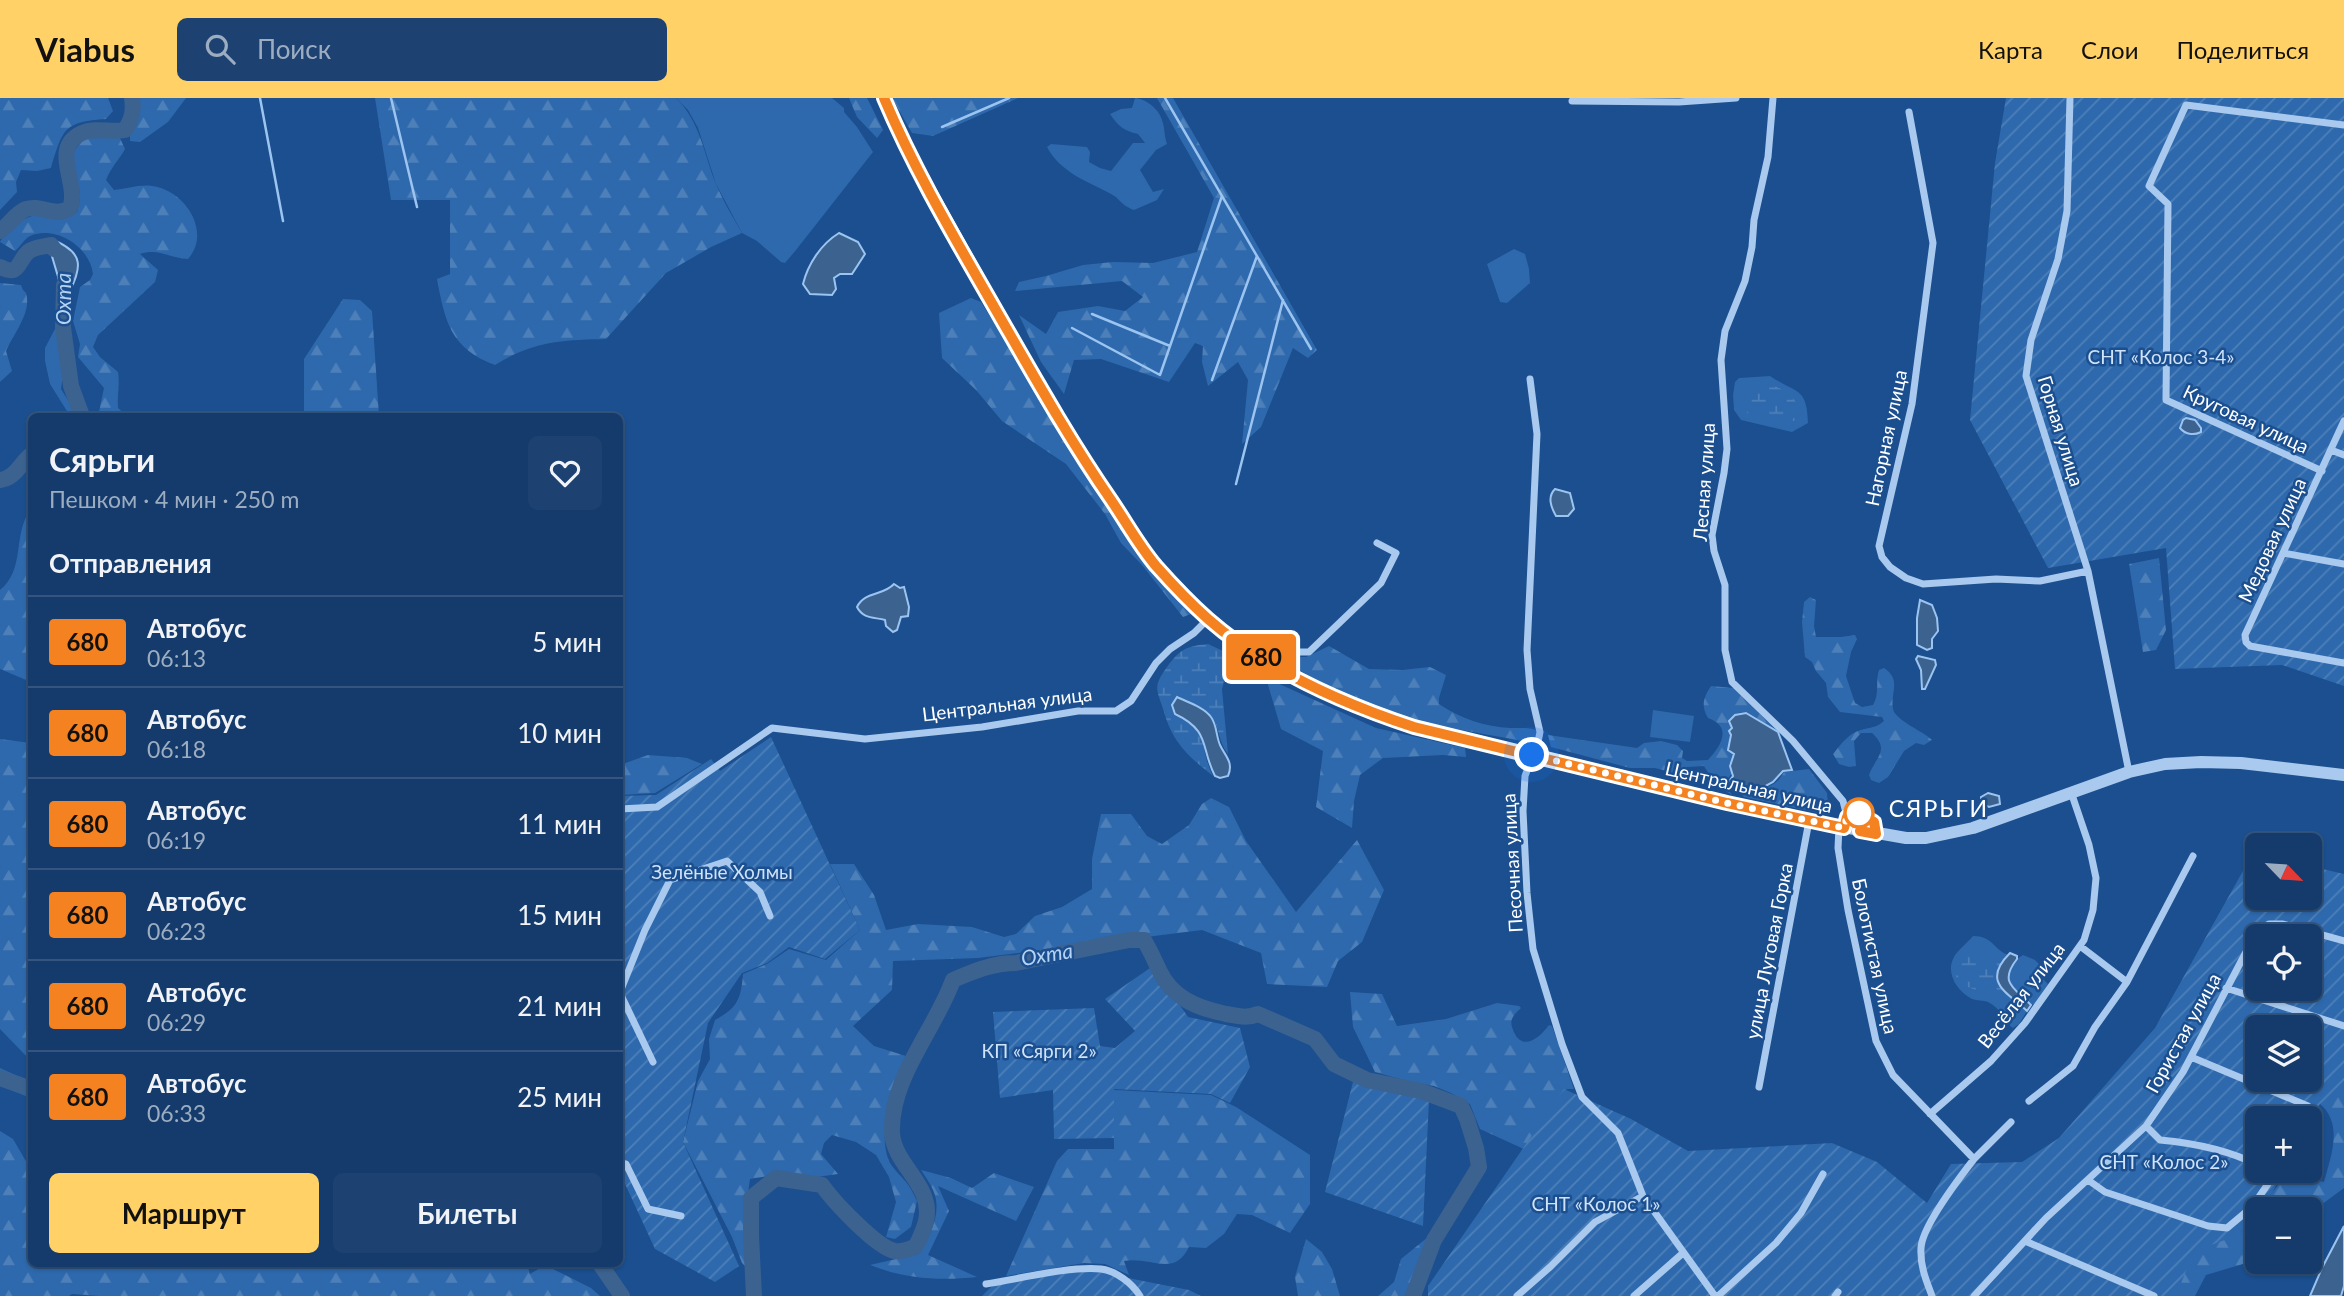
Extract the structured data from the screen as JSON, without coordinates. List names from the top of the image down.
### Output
{
  "streets": {
    "street": [
      "Круговая улица",
      "Горная улица",
      "Нагорная улица",
      "Лесная улица",
      "Медовая улица",
      "Центральная улица",
      "Песочная улица",
      "улица Луговая Горка",
      "Болотистая улица",
      "Весёлая улица",
      "Гористая улица"
    ]
  },
  "crossings": [
    ["Круговая улица", "Медовая улица"],
    ["Горная улица", "Нагорная улица"],
    ["Горная улица", "Центральная улица"],
    ["Лесная улица", "Центральная улица"],
    ["Лесная улица", "Болотистая улица"],
    ["Центральная улица", "Песочная улица"],
    ["Центральная улица", "улица Луговая Горка"],
    ["Центральная улица", "Болотистая улица"],
    ["Центральная улица", "Весёлая улица"],
    ["Болотистая улица", "Весёлая улица"]
  ],
  "districts": ["СЯРЬГИ"],
  "water": ["Охта"],
  "parks": [
    "СНТ «Колос 3-4»",
    "Зелёные Холмы",
    "КП «Сярги 2»",
    "СНТ «Колос 2»",
    "СНТ «Колос 1»"
  ],
  "lines": ["bus line 680"],
  "north": "bottom right",
  "page": {
    "header": "Viabus",
    "search": "Поиск",
    "nav": ["Карта", "Слои", "Поделиться"],
    "on_map": "680",
    "heading": [
      ["Сярьги", "Пешком · 4 мин · 250 m"],
      "Отправления"
    ],
    "list": [
      {
        "mark": "680",
        "name": "Автобус",
        "note": "06:13",
        "value": "5 мин"
      },
      {
        "mark": "680",
        "name": "Автобус",
        "note": "06:18",
        "value": "10 мин"
      },
      {
        "mark": "680",
        "name": "Автобус",
        "note": "06:19",
        "value": "11 мин"
      },
      {
        "mark": "680",
        "name": "Автобус",
        "note": "06:23",
        "value": "15 мин"
      },
      {
        "mark": "680",
        "name": "Автобус",
        "note": "06:29",
        "value": "21 мин"
      },
      {
        "mark": "680",
        "name": "Автобус",
        "note": "06:33",
        "value": "25 мин"
      }
    ],
    "map_buttons": ["+", "−"],
    "buttons": ["Маршрут", "Билеты"]
  }
}
